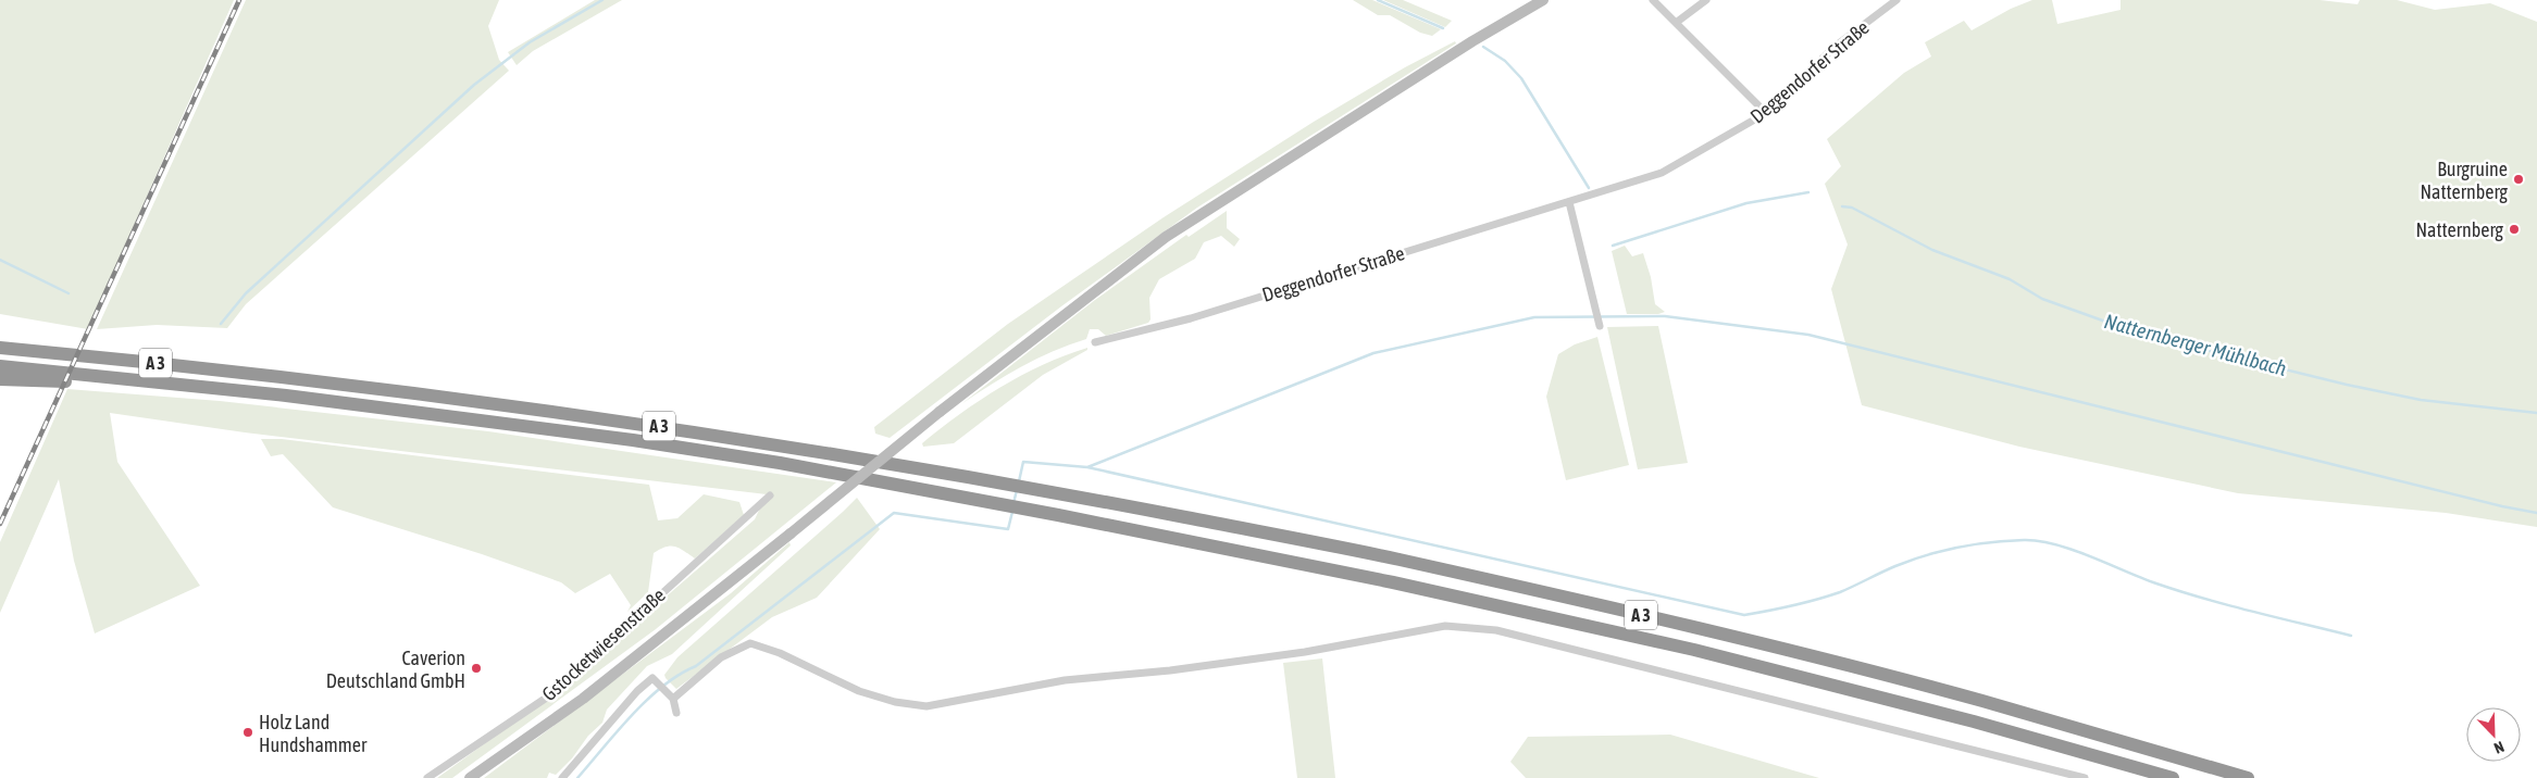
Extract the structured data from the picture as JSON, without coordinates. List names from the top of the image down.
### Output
{
  "streets": {
    "highway": ["A 3"],
    "street": ["Deggendorfer Straße", "Gstocketwiesenstraße"]
  },
  "water": ["Natternberger Mühlbach"],
  "places": [
    "Burgruine Natternberg",
    "Natternberg",
    "Caverion Deutschland GmbH",
    "Holz Land Hundshammer"
  ],
  "north": "bottom right"
}
